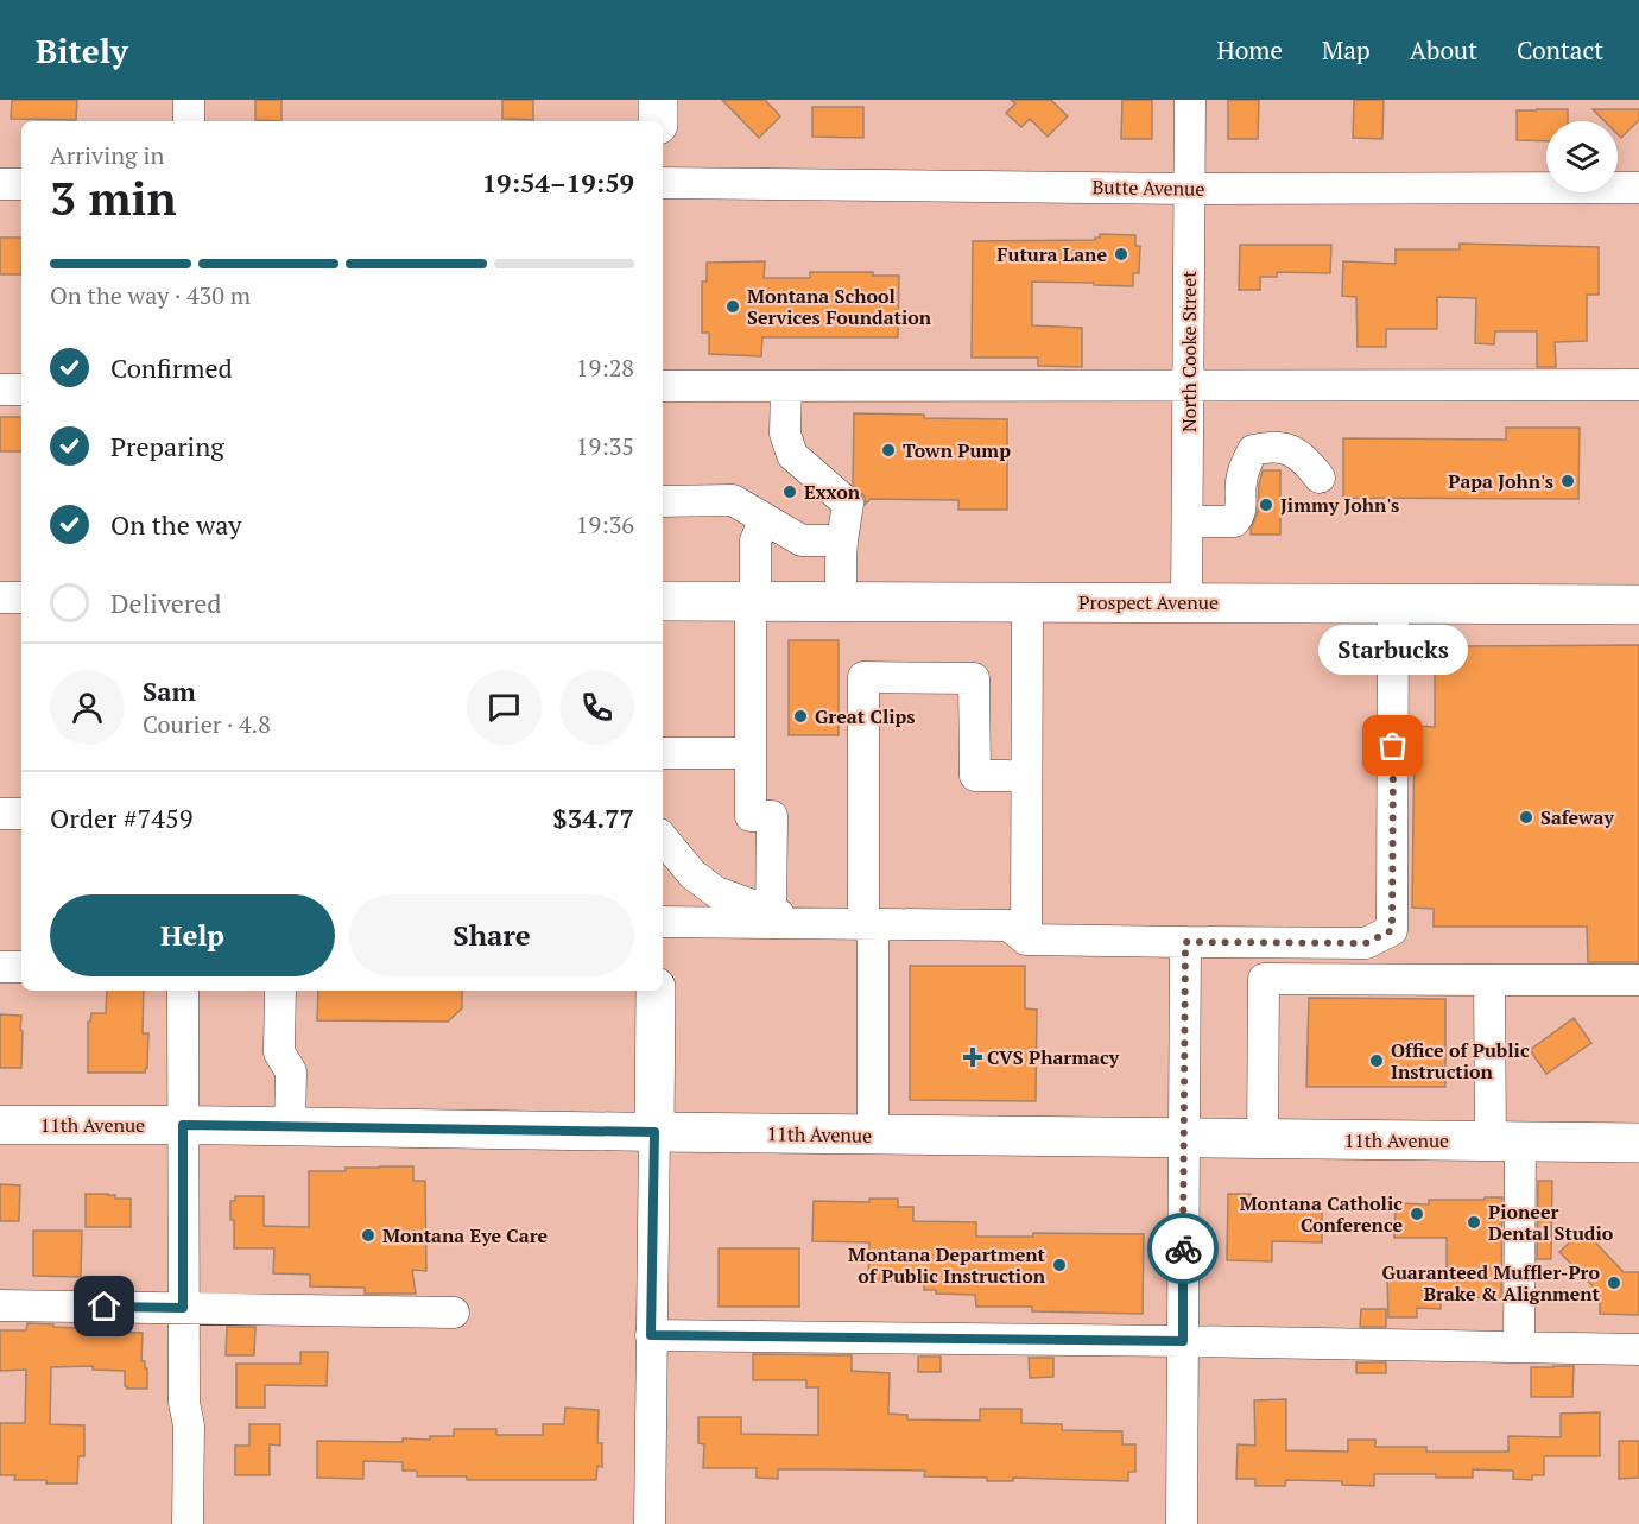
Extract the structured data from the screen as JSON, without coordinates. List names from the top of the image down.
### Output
{
  "streets": {
    "highway": ["Prospect Avenue", "11th Avenue"],
    "street": ["Butte Avenue", "North Cooke Street"]
  },
  "crossings": [
    ["Butte Avenue", "North Cooke Street"],
    ["North Cooke Street", "Prospect Avenue"]
  ],
  "places": {
    "other": [
      "Futura Lane",
      "Montana School Services Foundation",
      "Town Pump",
      "Papa John's",
      "Exxon",
      "Jimmy John's",
      "Great Clips",
      "Starbucks",
      "Safeway",
      "Office of Public Instruction",
      "Montana Catholic Conference",
      "Pioneer Dental Studio",
      "Montana Eye Care",
      "Montana Department of Public Instruction",
      "Guaranteed Muffler-Pro Brake & Alignment"
    ],
    "health": ["CVS Pharmacy"]
  },
  "page": {
    "header": "Bitely",
    "nav": [
      "Home",
      "Map",
      "About",
      "Contact"
    ],
    "heading": ["3 min", "Arriving in", "19:54–19:59"],
    "panel": [
      "Sam",
      "Courier · 4.8",
      "Order #7459",
      "$34.77"
    ],
    "bar": "On the way · 430 m",
    "list": [
      ["Confirmed", "19:28"],
      ["Preparing", "19:35"],
      ["On the way", "19:36"],
      "Delivered"
    ],
    "bubble": "Starbucks",
    "buttons": ["Help", "Share"]
  }
}
